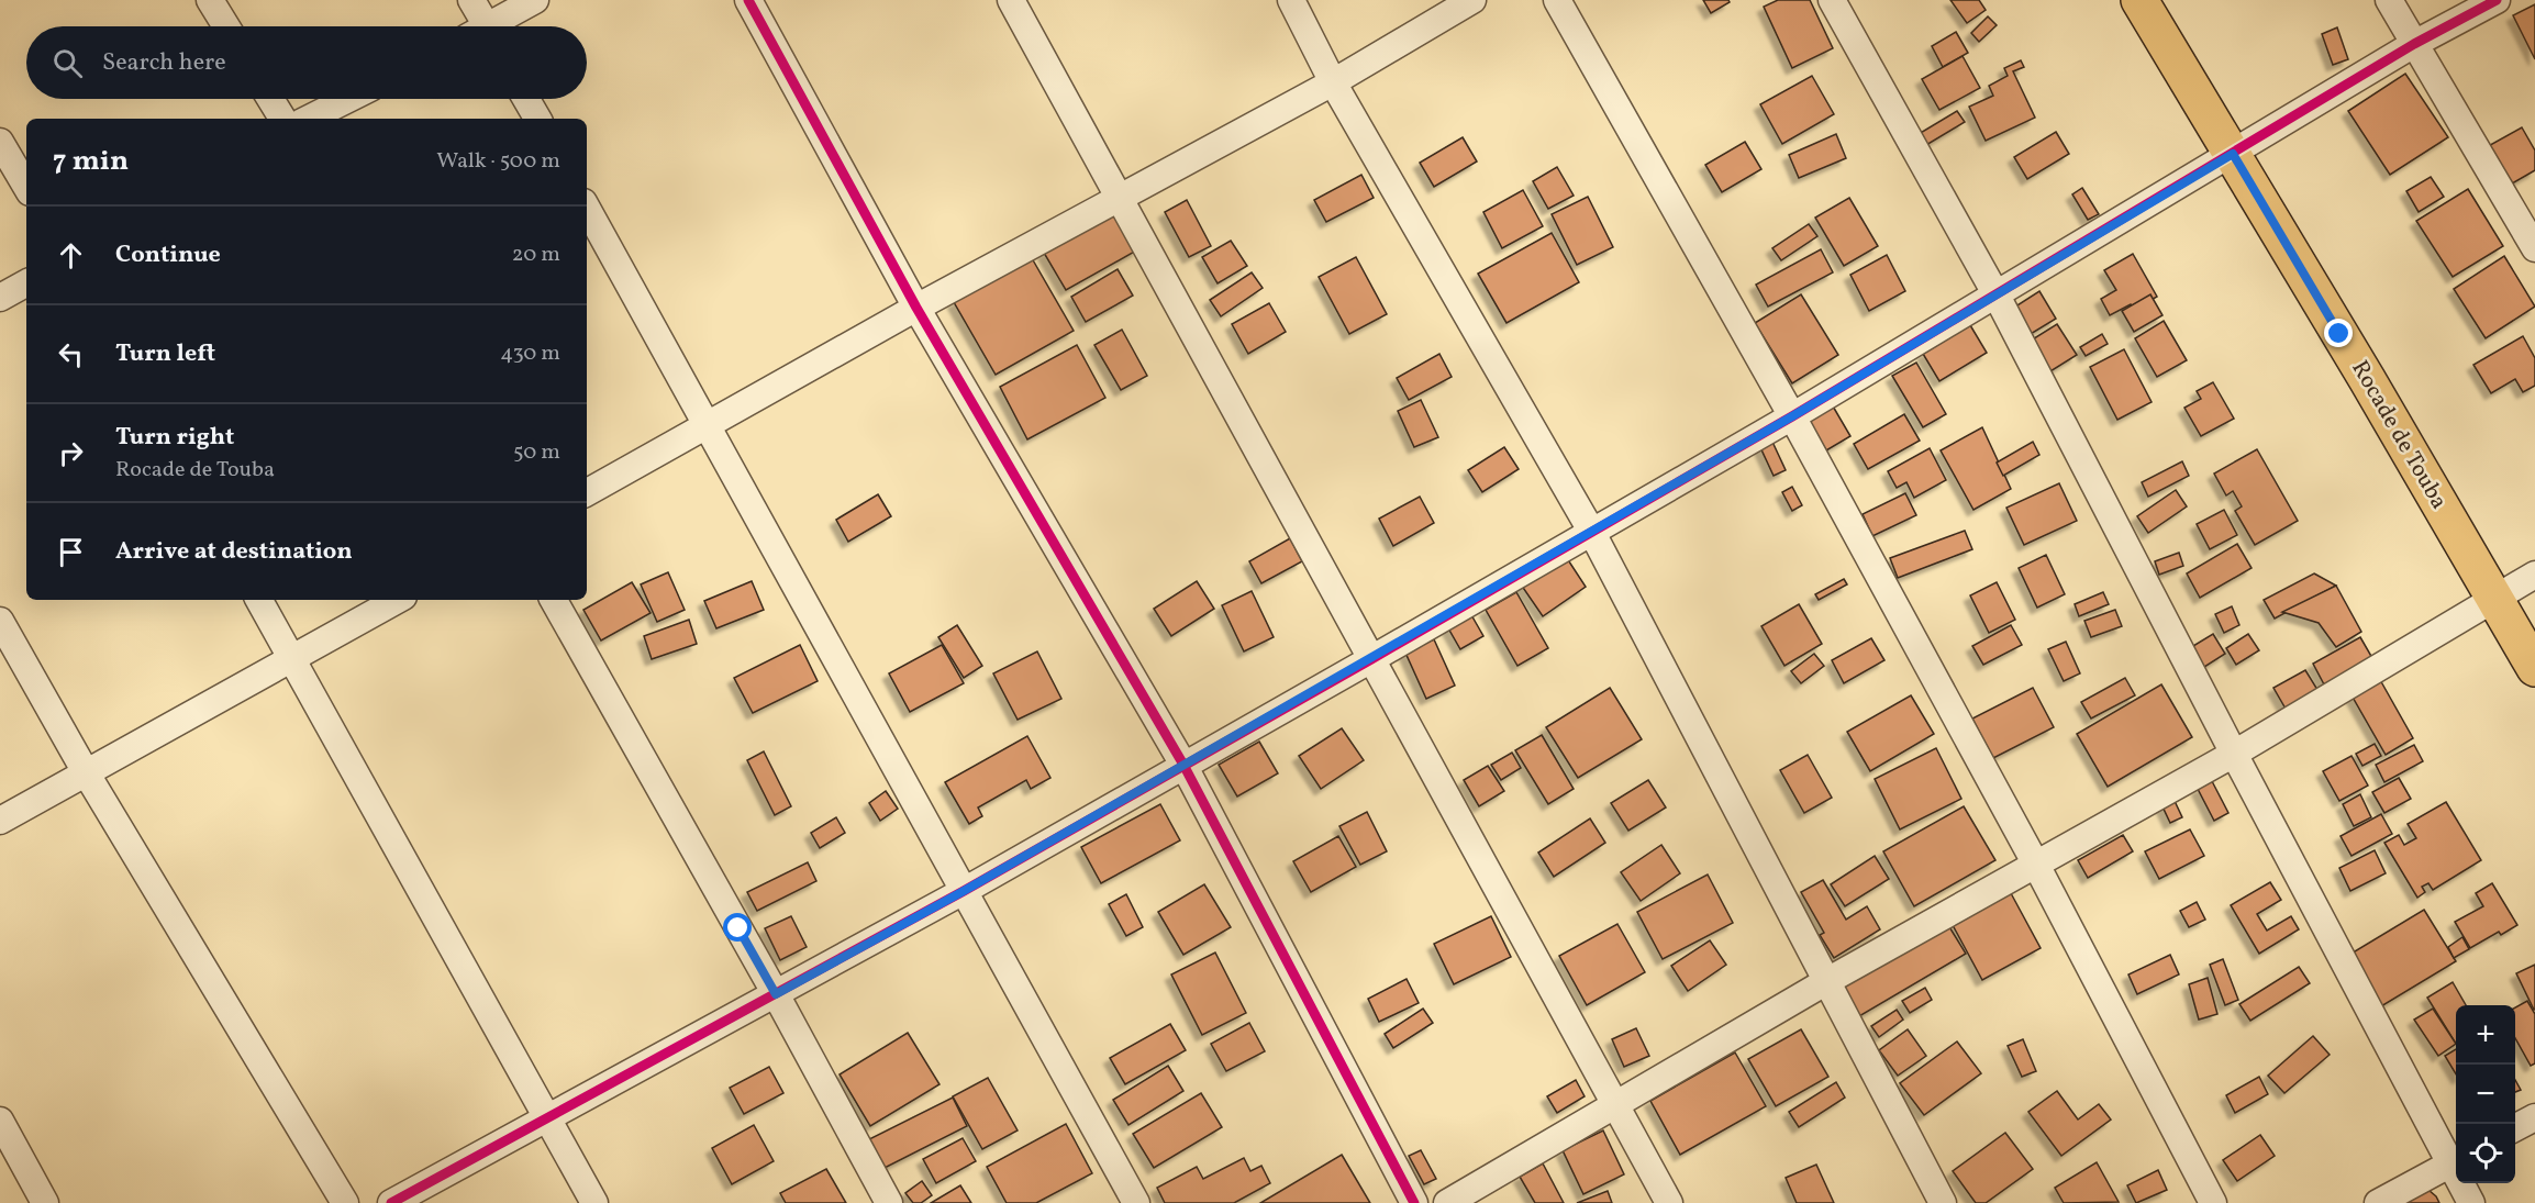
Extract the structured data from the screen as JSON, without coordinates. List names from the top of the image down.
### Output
{
  "streets": {
    "main road": ["Rocade de Touba"]
  },
  "page": {
    "search": "Search here",
    "heading": ["7 min", "Walk · 500 m"],
    "list": [
      ["Continue", "20 m"],
      ["Turn left", "430 m"],
      ["Turn right", "Rocade de Touba", "50 m"],
      "Arrive at destination"
    ],
    "map_buttons": ["+", "−"]
  }
}
